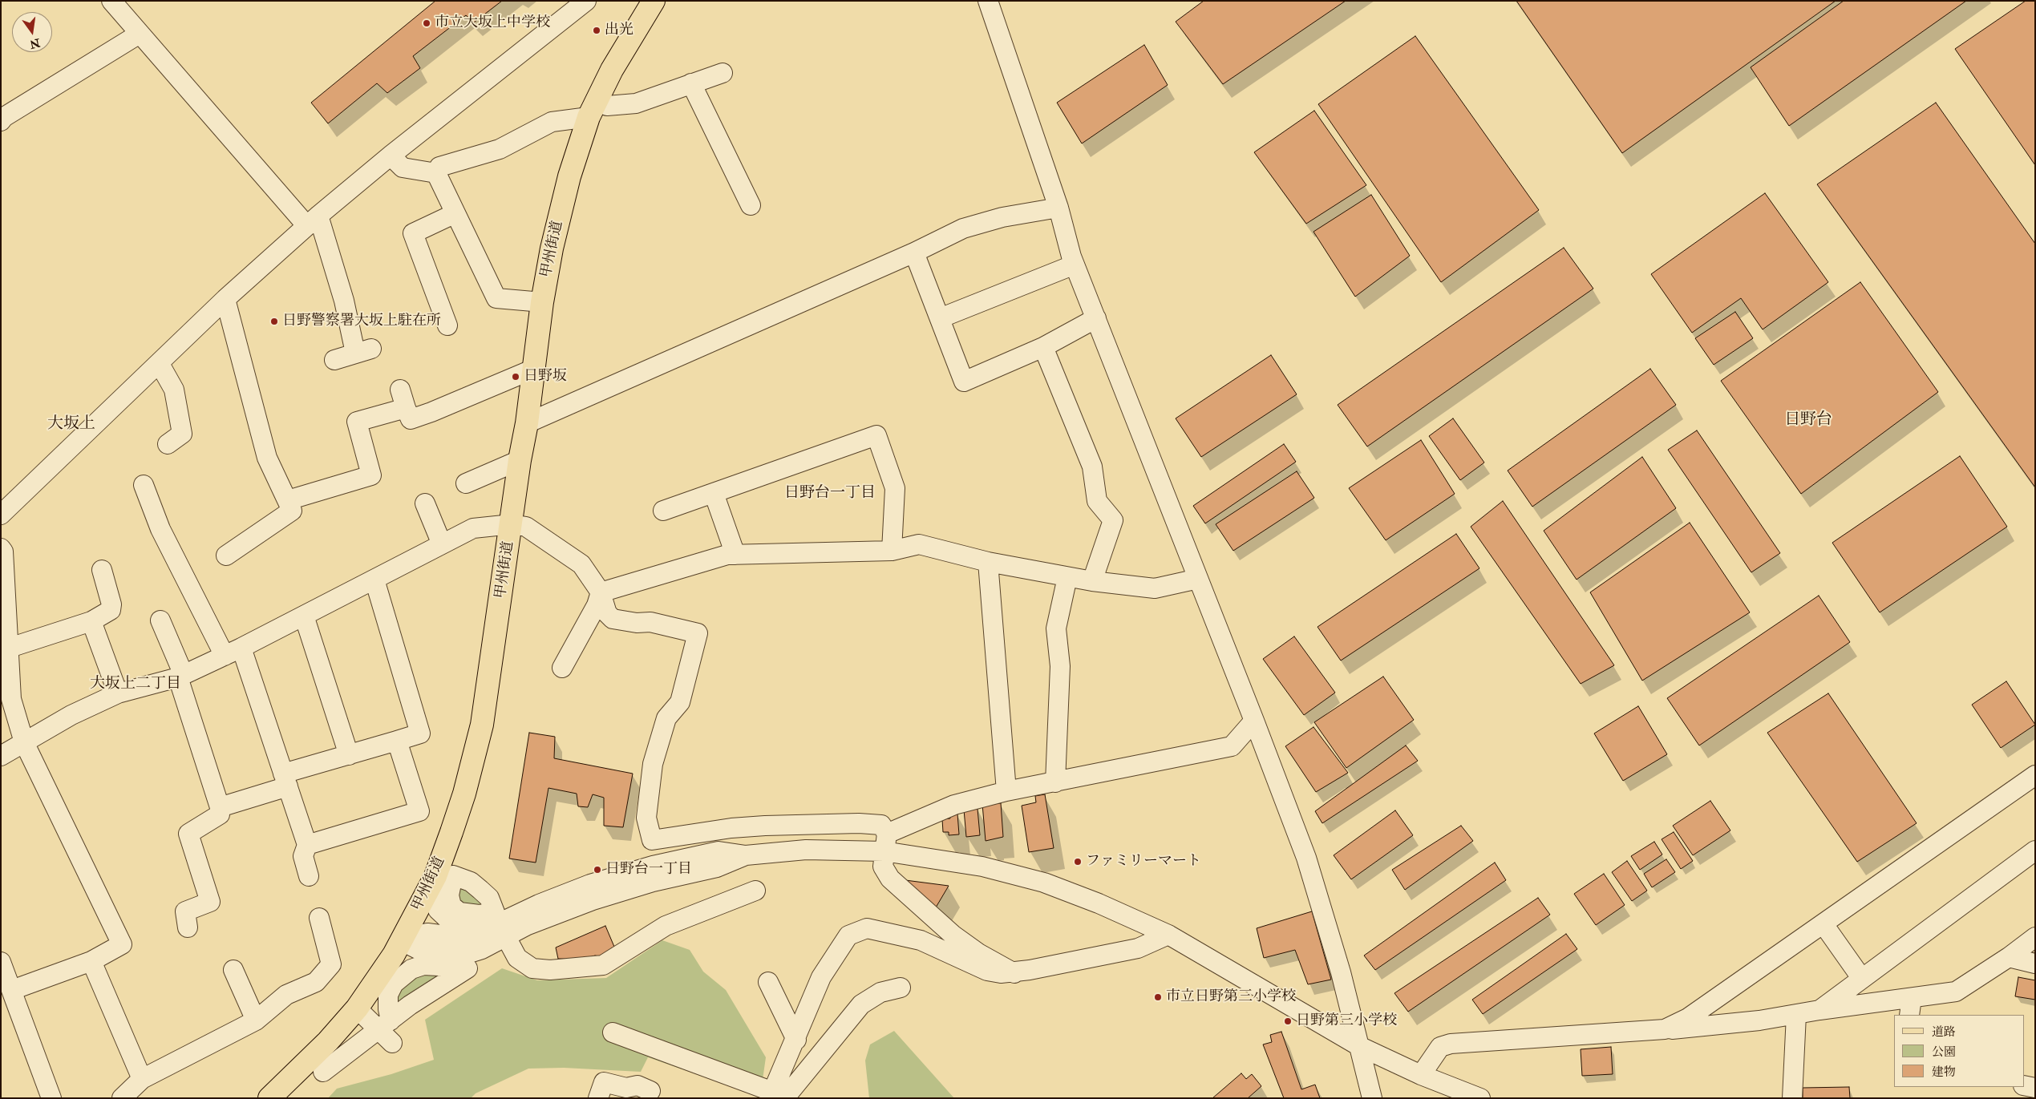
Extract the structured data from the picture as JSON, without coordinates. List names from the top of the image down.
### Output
{
  "streets": {
    "main road": ["甲州街道"]
  },
  "districts": [
    "日野台",
    "大坂上",
    "日野台一丁目",
    "大坂上二丁目"
  ],
  "places": [
    "市立大坂上中学校",
    "出光",
    "日野警察署大坂上駐在所",
    "日野坂",
    "ファミリーマート",
    "日野台一丁目",
    "市立日野第三小学校",
    "日野第三小学校"
  ],
  "legend": ["道路", "公園", "建物"],
  "north": "bottom"
}
